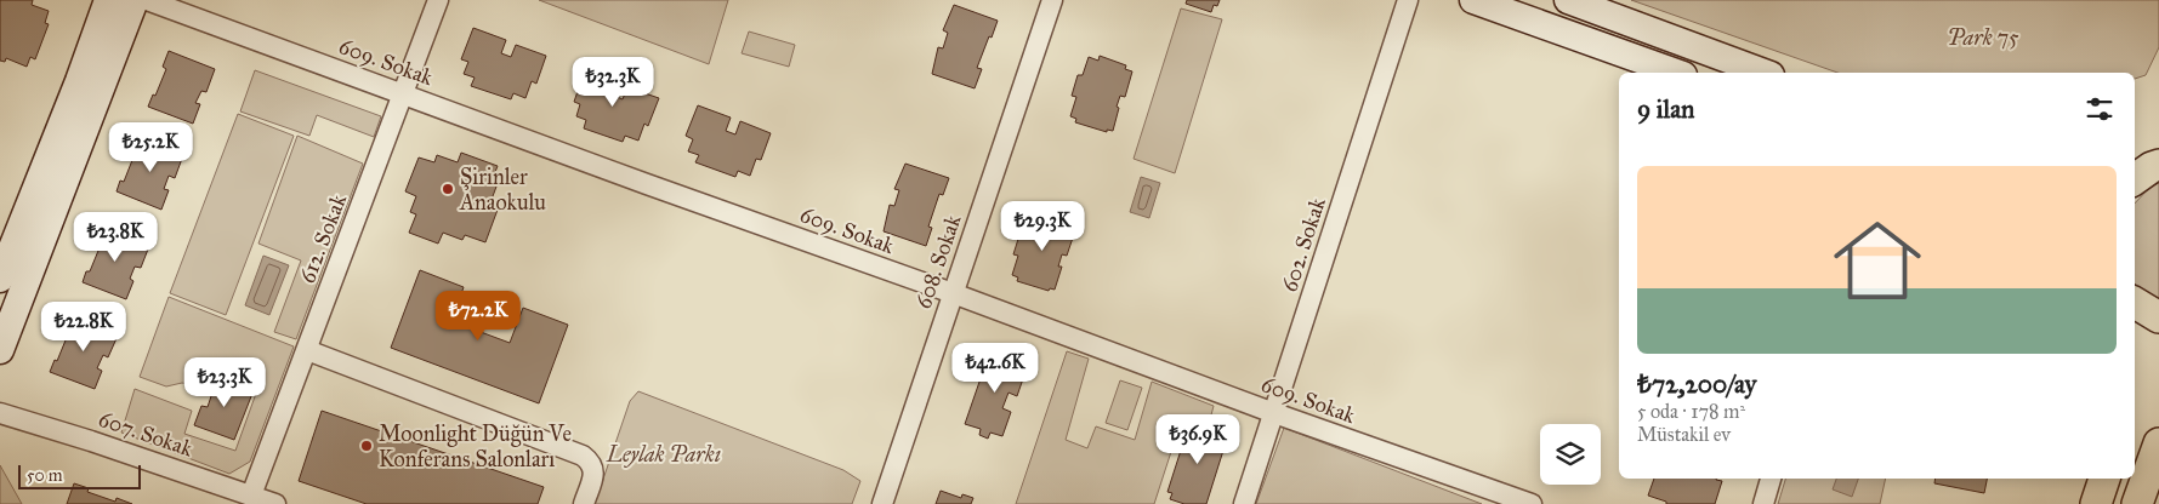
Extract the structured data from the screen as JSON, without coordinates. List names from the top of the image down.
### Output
{
  "streets": {
    "street": [
      "609. Sokak",
      "612. Sokak",
      "602. Sokak",
      "608. Sokak",
      "607. Sokak"
    ]
  },
  "crossings": [
    ["609. Sokak", "612. Sokak"],
    ["609. Sokak", "602. Sokak"],
    ["609. Sokak", "608. Sokak"],
    ["612. Sokak", "607. Sokak"]
  ],
  "parks": ["Park 75", "Leylak Parkı"],
  "places": ["Şirinler Anaokulu", "Moonlight Düğün Ve Konferans Salonları"],
  "scale_bar": "50 m",
  "page": {
    "price": [
      "₺32.3K",
      "₺25.2K",
      "₺29.3K",
      "₺23.8K",
      "₺72.2K",
      "₺22.8K",
      "₺42.6K",
      "₺23.3K",
      "₺36.9K"
    ],
    "heading": "9 ilan",
    "list": [
      {
        "name": "₺72,200/ay",
        "note": "5 oda · 178 m² · Müstakil ev"
      }
    ],
    "scale": "50 m"
  }
}
